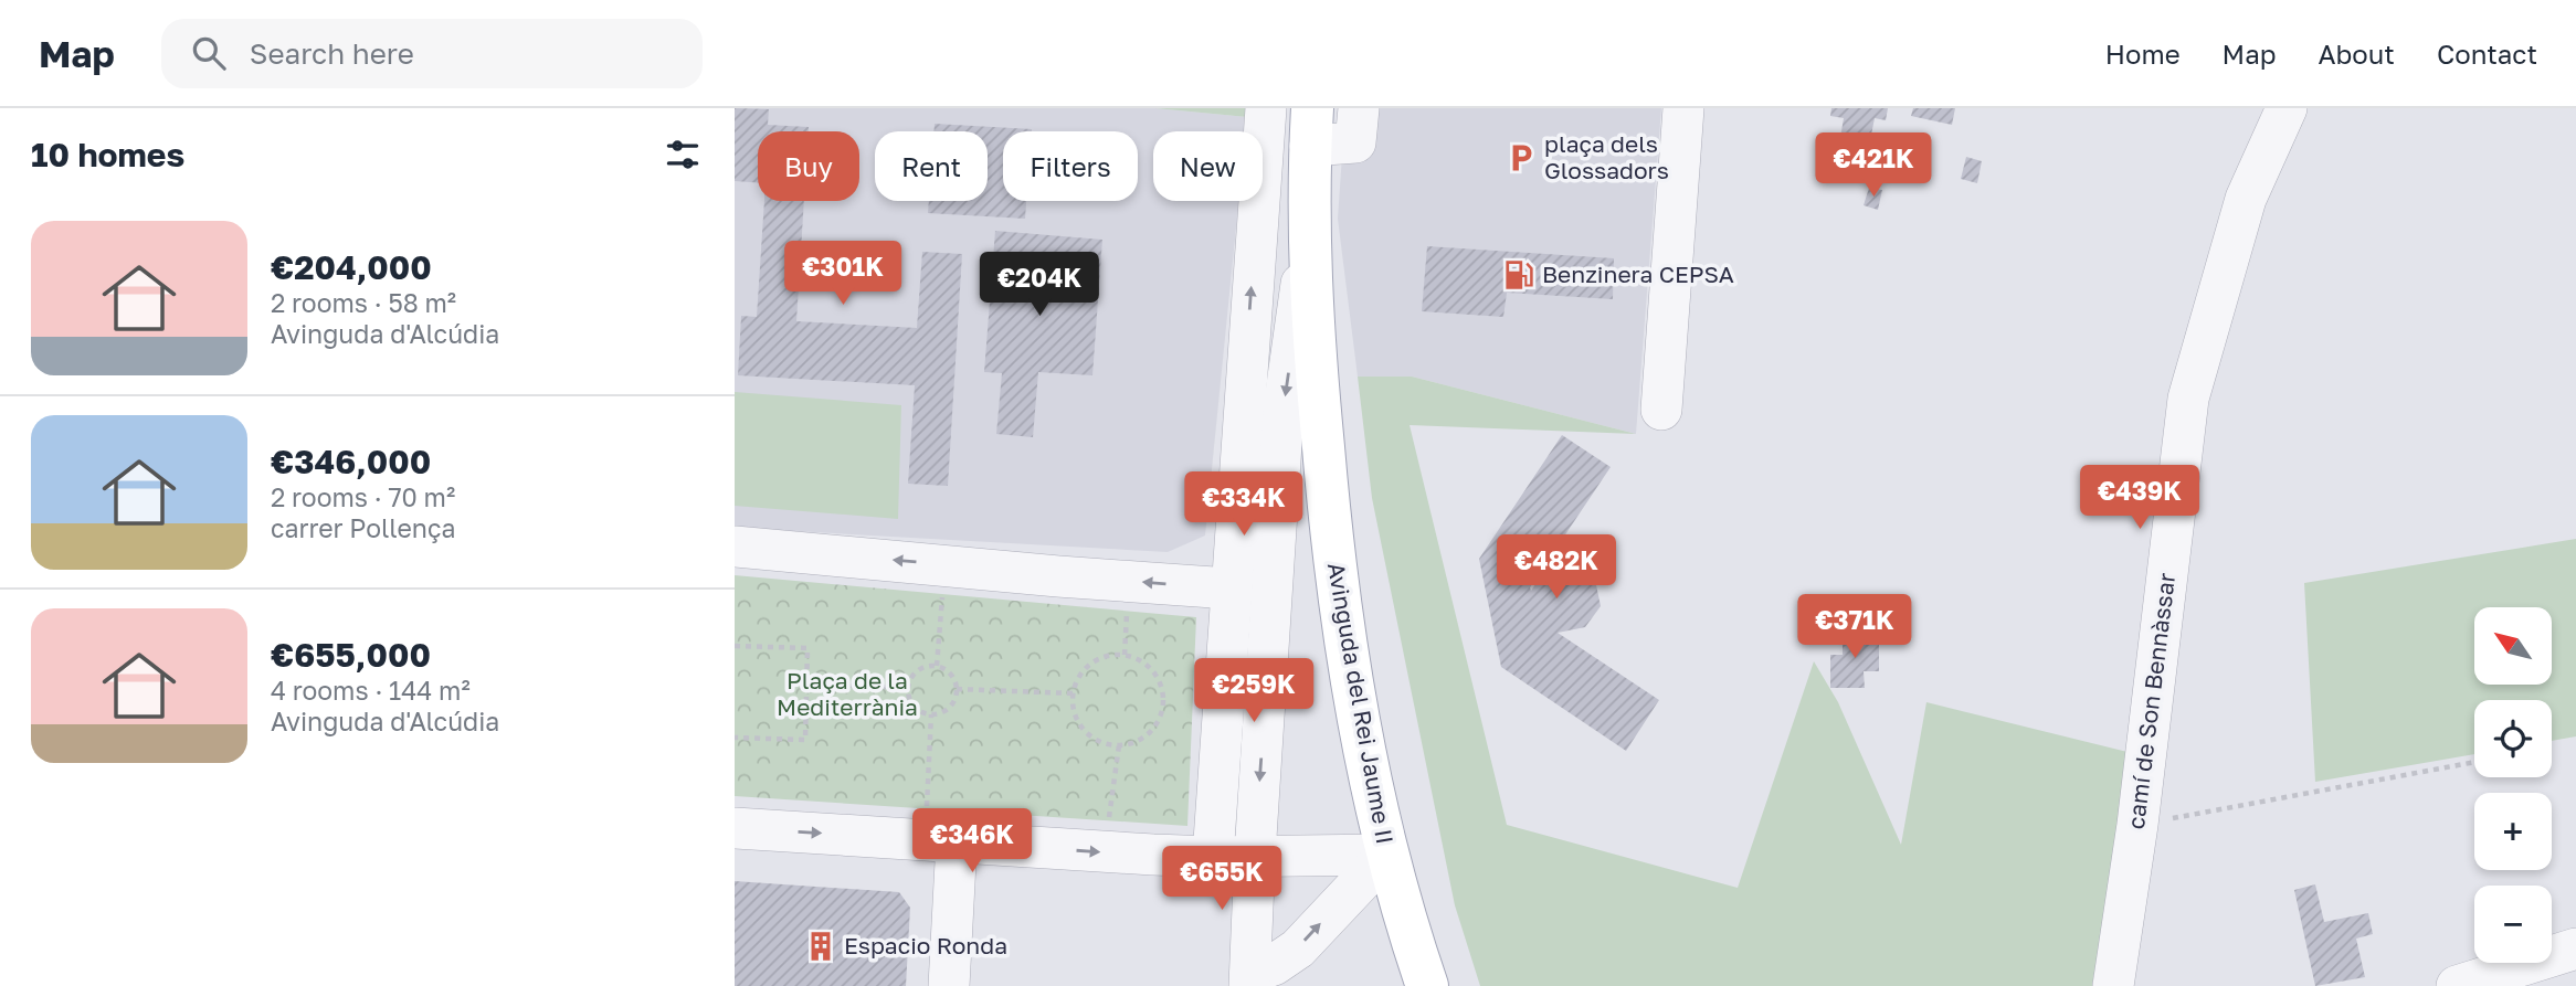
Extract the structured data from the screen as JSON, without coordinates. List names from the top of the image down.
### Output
{
  "streets": {
    "main road": ["Avinguda del Rei Jaume II"],
    "street": ["camí de Son Bennàssar"]
  },
  "parks": ["Plaça de la Mediterrània"],
  "places": {
    "parking": ["plaça dels Glossadors"],
    "fuel station": ["Benzinera CEPSA"],
    "building": ["Espacio Ronda"]
  },
  "north": "top left",
  "page": {
    "header": "Map",
    "search": "Search here",
    "nav": [
      "Home",
      "Map",
      "About",
      "Contact"
    ],
    "heading": "10 homes",
    "chip": [
      "Buy",
      "Rent",
      "Filters",
      "New"
    ],
    "price": [
      "€421K",
      "€301K",
      "€204K",
      "€439K",
      "€334K",
      "€482K",
      "€371K",
      "€259K",
      "€346K",
      "€655K"
    ],
    "list": [
      {
        "name": "€204,000",
        "note": "2 rooms · 58 m² · Avinguda d'Alcúdia"
      },
      {
        "name": "€346,000",
        "note": "2 rooms · 70 m² · carrer Pollença"
      },
      {
        "name": "€655,000",
        "note": "4 rooms · 144 m² · Avinguda d'Alcúdia"
      }
    ],
    "map_buttons": ["+", "−"]
  }
}
